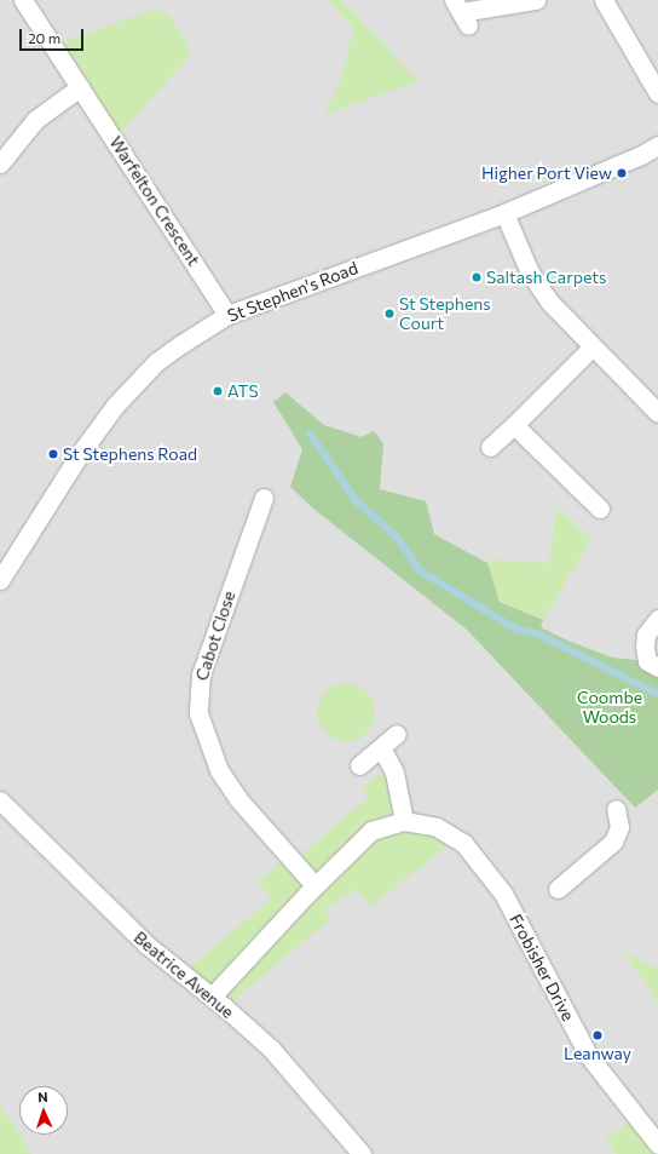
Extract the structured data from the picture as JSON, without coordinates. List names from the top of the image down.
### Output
{
  "streets": {
    "street": [
      "Warfelton Crescent",
      "St Stephen's Road",
      "Cabot Close",
      "Frobisher Drive",
      "Beatrice Avenue"
    ]
  },
  "crossings": [
    ["Warfelton Crescent", "St Stephen's Road"],
    ["Cabot Close", "Frobisher Drive"],
    ["Frobisher Drive", "Beatrice Avenue"]
  ],
  "parks": ["Coombe Woods"],
  "places": [
    "Higher Port View",
    "Saltash Carpets",
    "St Stephens Court",
    "ATS",
    "St Stephens Road",
    "Leanway"
  ],
  "scale_bar": "20 m",
  "north": "top"
}
